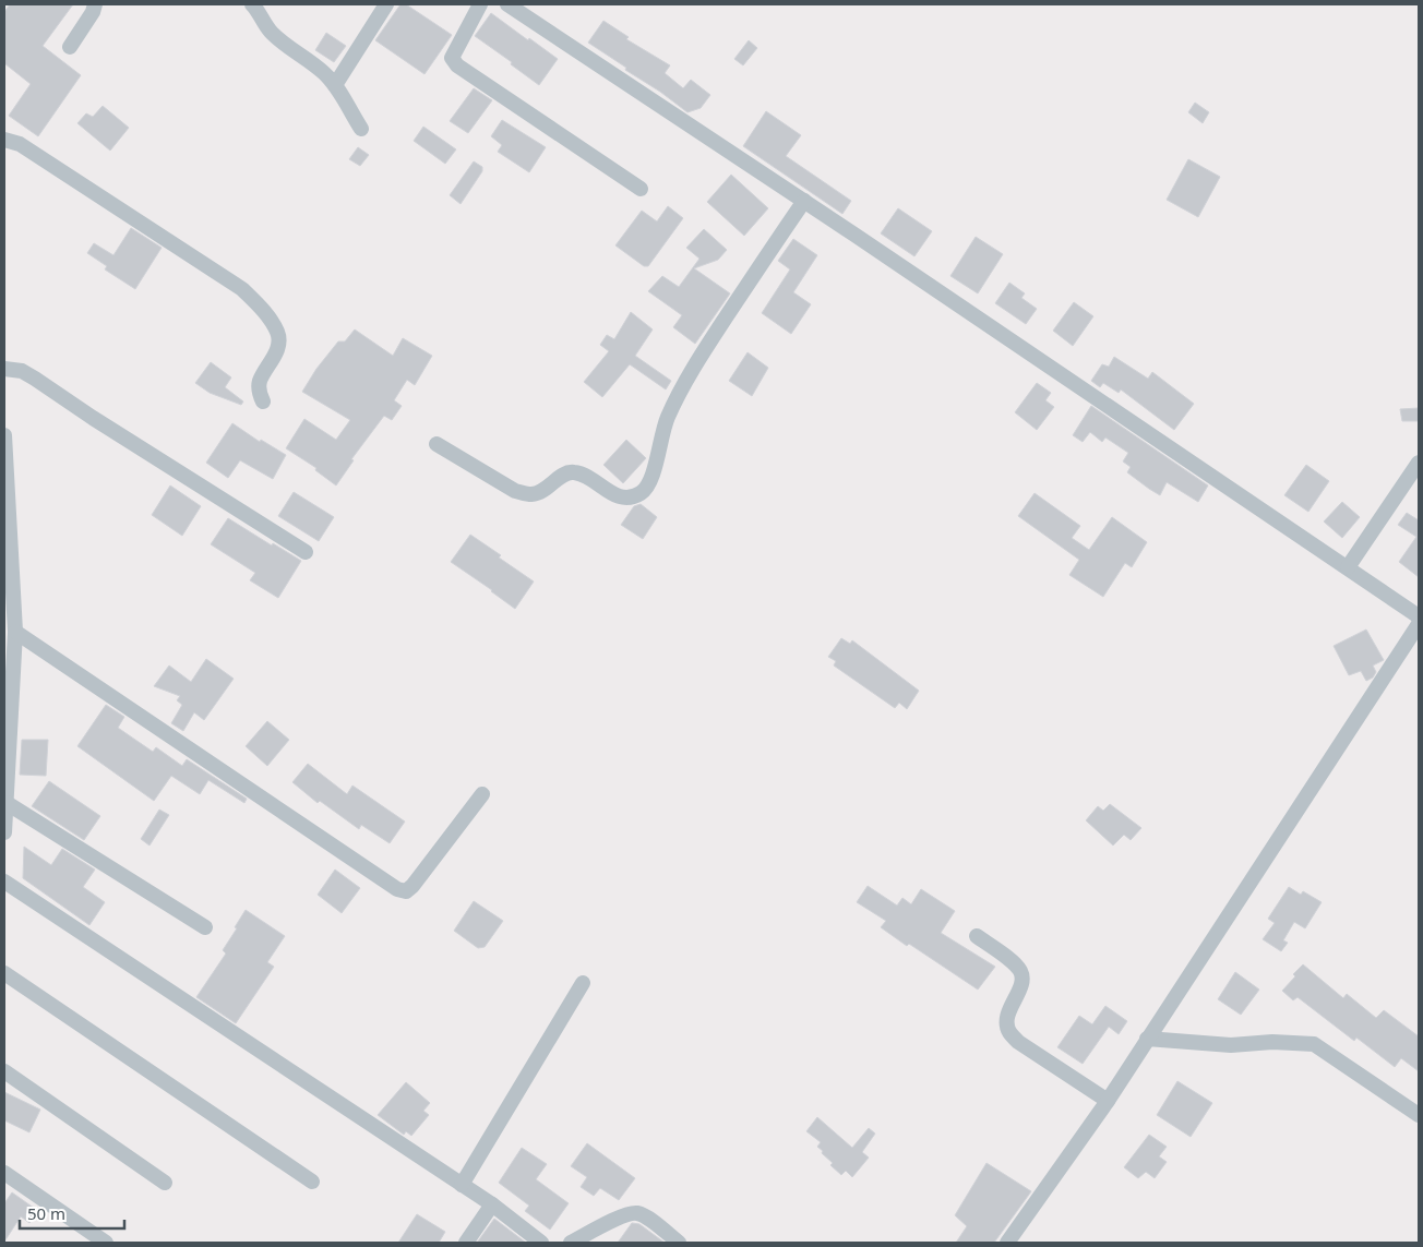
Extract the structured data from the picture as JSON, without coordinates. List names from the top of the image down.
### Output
{
  "scale_bar": "50 m"
}
